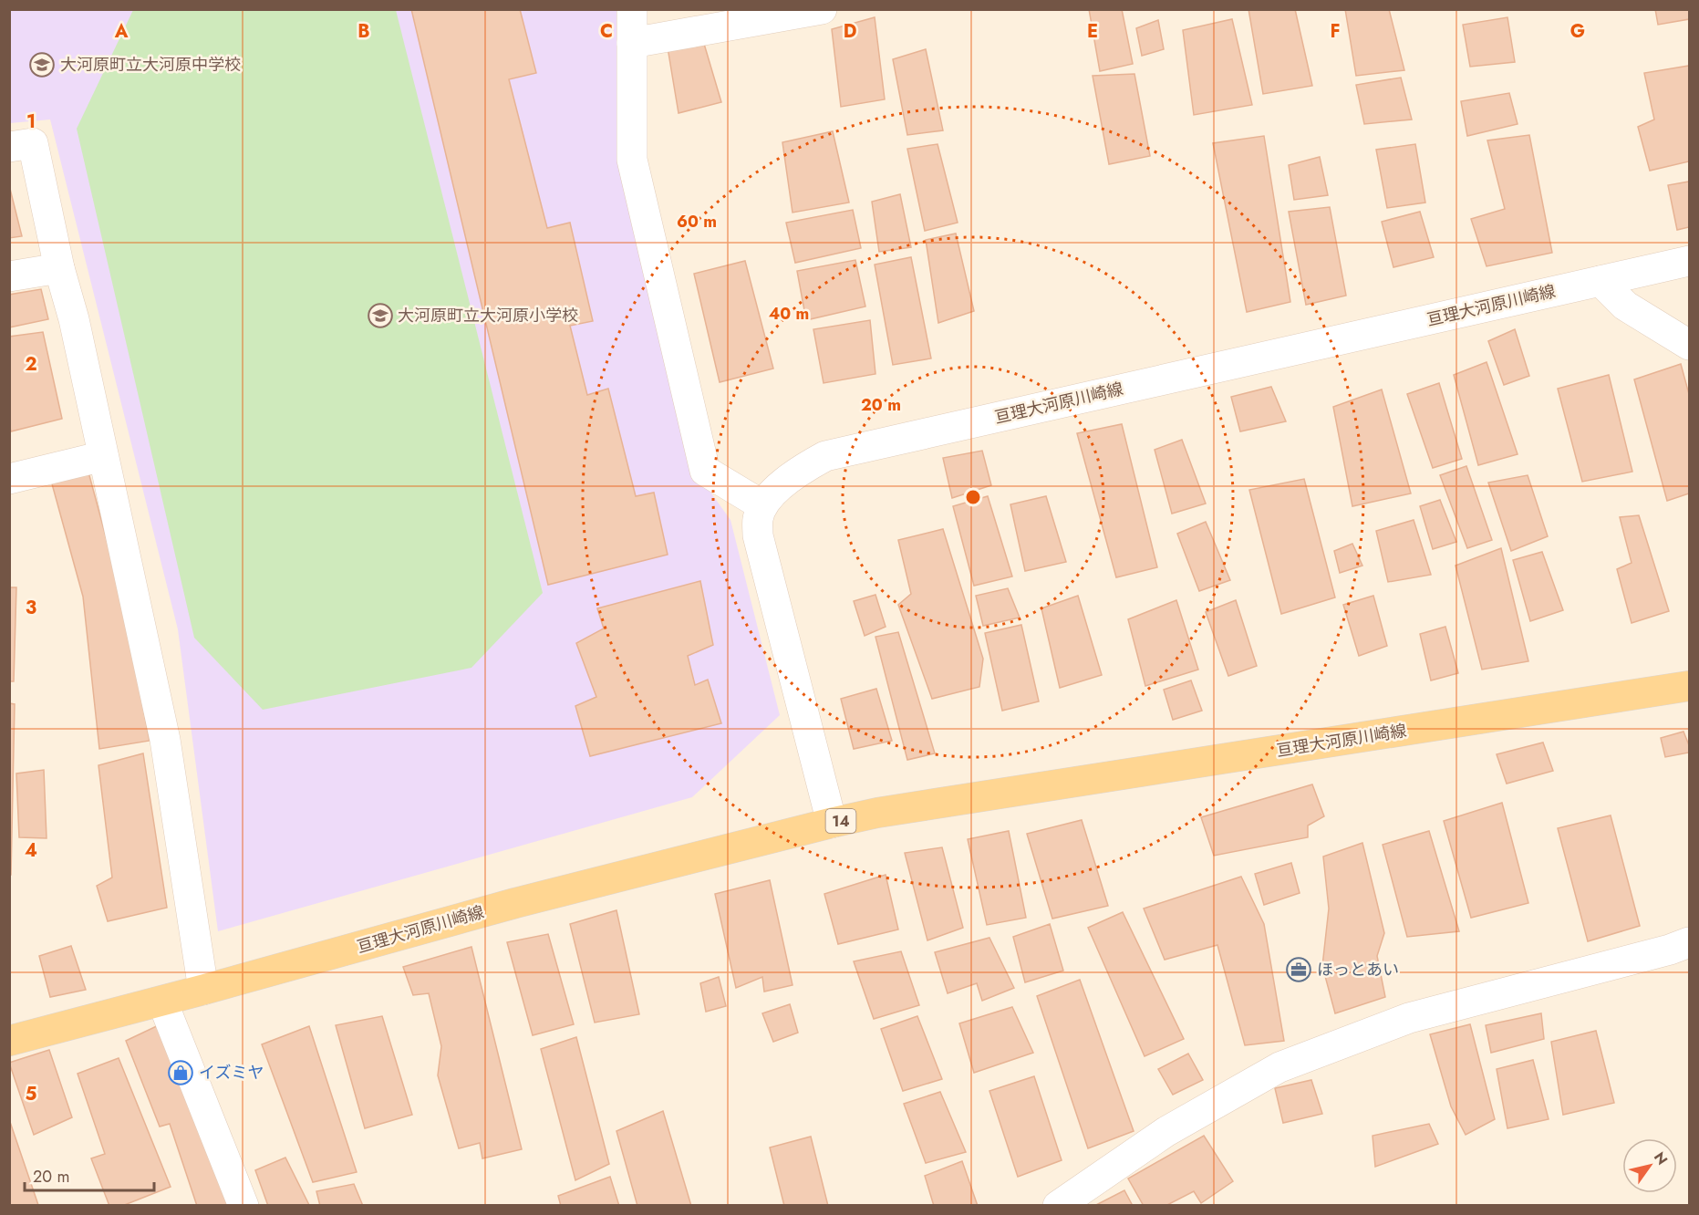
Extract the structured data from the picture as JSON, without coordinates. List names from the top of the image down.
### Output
{
  "streets": {
    "main road": ["亘理大河原川崎線", "14"]
  },
  "crossings": [
    ["亘理大河原川崎線", "14"]
  ],
  "places": {
    "school or university": ["大河原町立大河原中学校", "大河原町立大河原小学校"],
    "office": ["ほっとあい"],
    "shop": ["イズミヤ"]
  },
  "scale_bar": "20 m",
  "north": "top right",
  "grid": {
    "columns": [
      "A",
      "B",
      "C",
      "D",
      "E",
      "F",
      "G"
    ],
    "rows": [
      "1",
      "2",
      "3",
      "4",
      "5"
    ]
  },
  "rings": ["60 m", "40 m", "20 m"]
}
